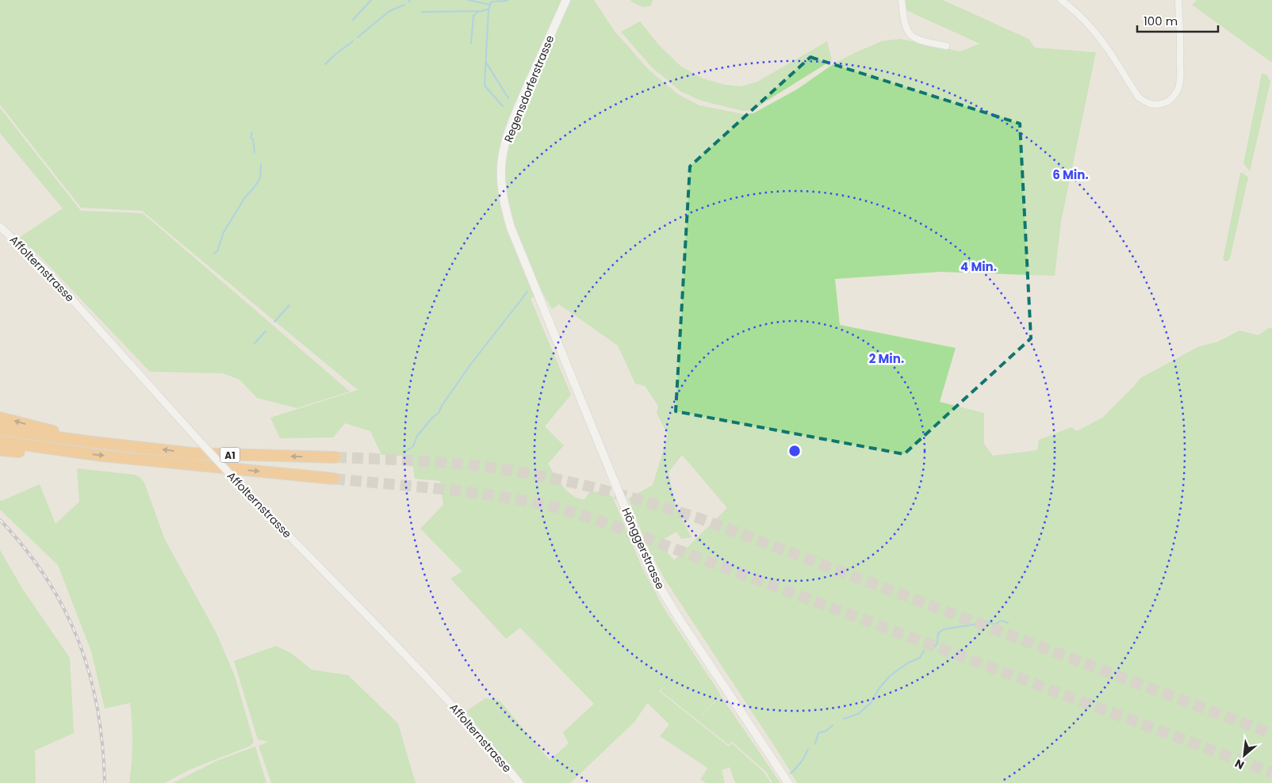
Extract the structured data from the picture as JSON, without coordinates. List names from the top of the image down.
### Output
{
  "streets": {
    "highway": ["A1"],
    "main road": ["Regensdorferstrasse", "Hönggerstrasse"],
    "street": ["Affolternstrasse"]
  },
  "crossings": [
    ["Regensdorferstrasse", "Hönggerstrasse"]
  ],
  "scale_bar": "100 m",
  "north": "bottom left",
  "rings": ["6 Min.", "4 Min.", "2 Min."]
}
